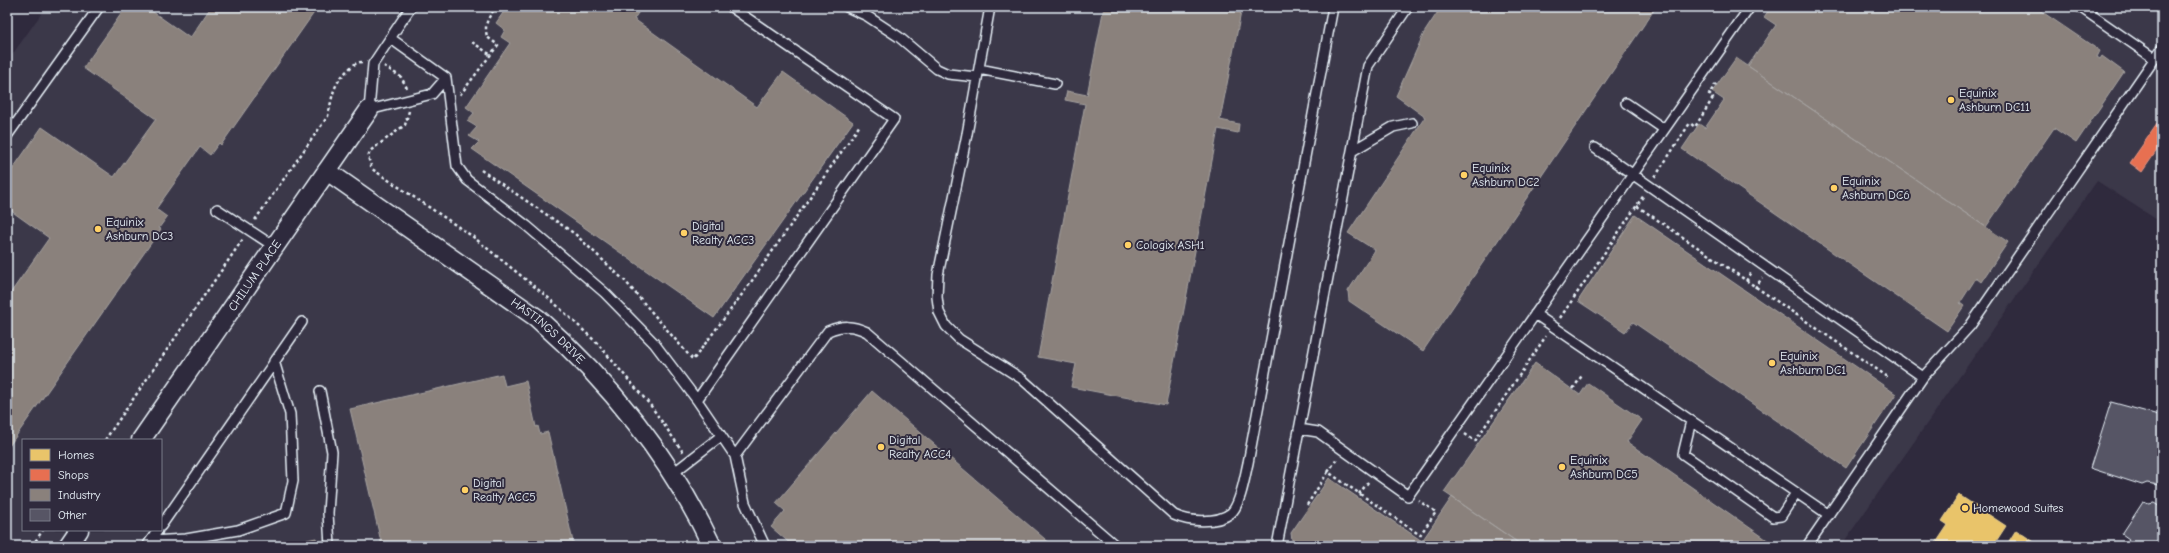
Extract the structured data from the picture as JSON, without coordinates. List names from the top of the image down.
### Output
{
  "streets": {
    "street": ["CHILUM PLACE", "HASTINGS DRIVE"]
  },
  "crossings": [
    ["CHILUM PLACE", "HASTINGS DRIVE"]
  ],
  "places": [
    "Equinix Ashburn DC11",
    "Equinix Ashburn DC2",
    "Equinix Ashburn DC6",
    "Equinix Ashburn DC3",
    "Digital Realty ACC3",
    "Cologix ASH1",
    "Equinix Ashburn DC1",
    "Digital Realty ACC4",
    "Equinix Ashburn DC5",
    "Digital Realty ACC5",
    "Homewood Suites"
  ],
  "legend": [
    "Homes",
    "Shops",
    "Industry",
    "Other"
  ]
}
